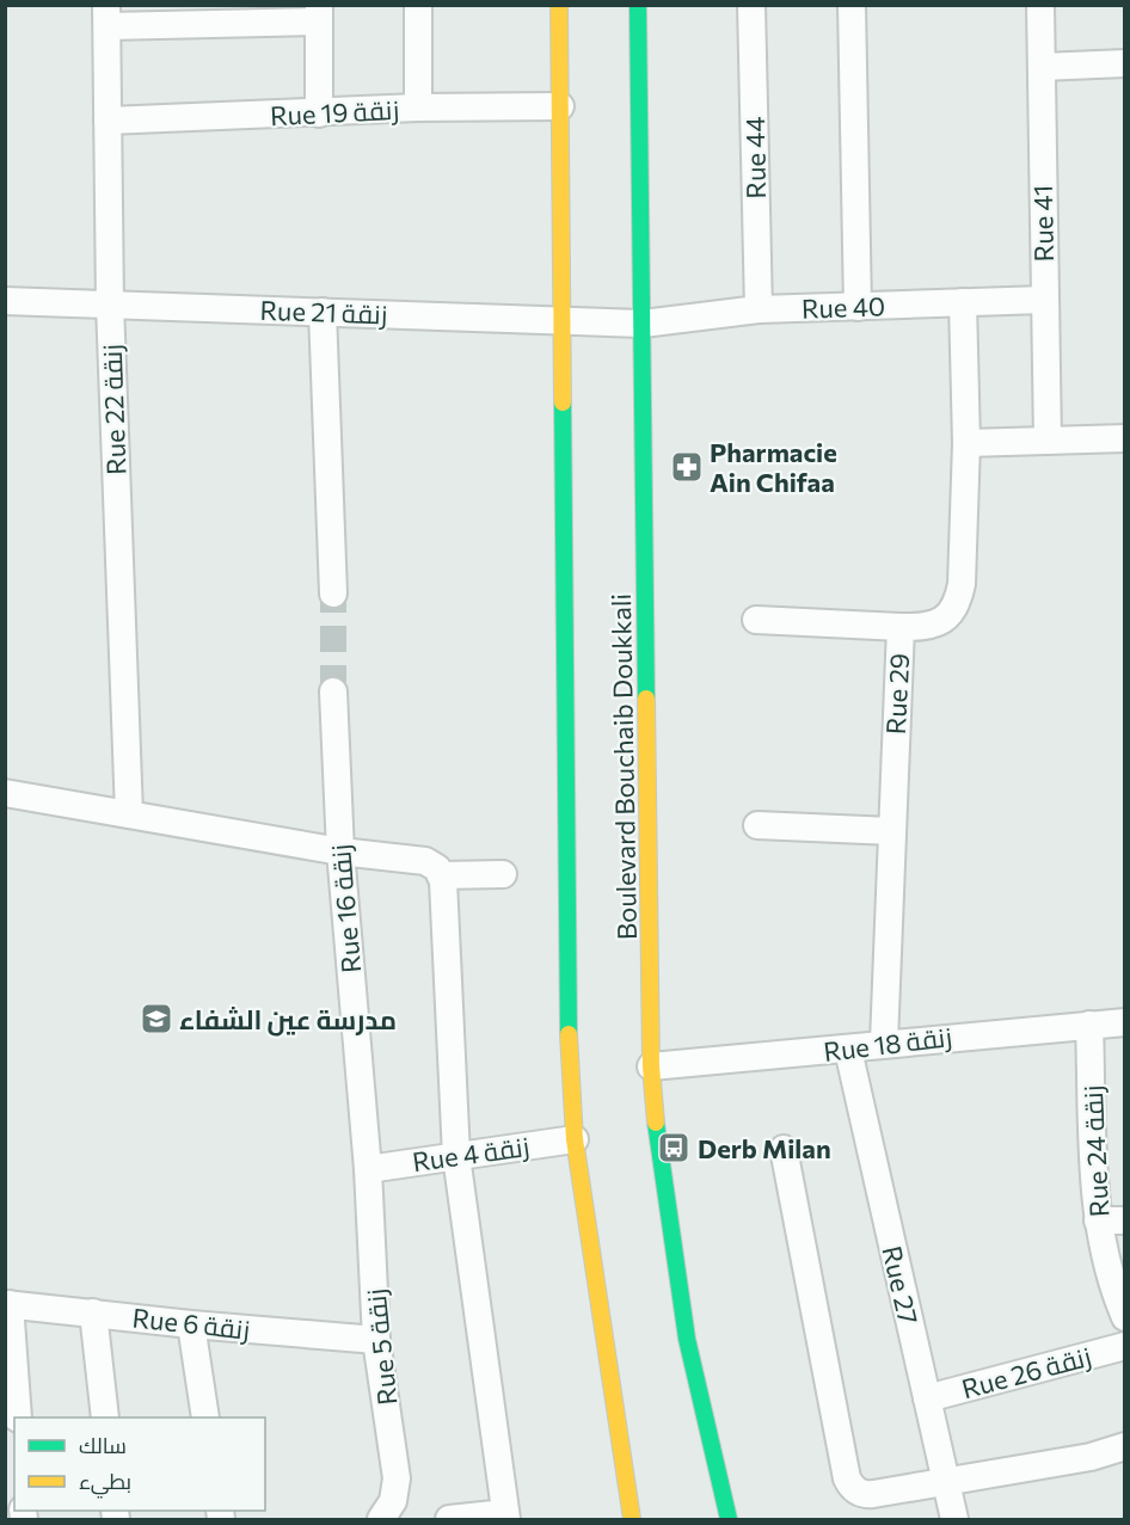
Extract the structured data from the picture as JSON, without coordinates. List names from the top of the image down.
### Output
{
  "streets": {
    "main road": ["Boulevard Bouchaib Doukkali"],
    "street": [
      "Rue 19 زنقة",
      "Rue 44",
      "Rue 41",
      "Rue 40",
      "Rue 21 زنقة",
      "Rue 22 زنقة",
      "Rue 29",
      "Rue 16 زنقة",
      "Rue 18 زنقة",
      "Rue 24 زنقة",
      "Rue 4 زنقة",
      "Rue 27",
      "Rue 6 زنقة",
      "Rue 5 زنقة",
      "Rue 26 زنقة"
    ]
  },
  "crossings": [
    ["Rue 19 زنقة", "Rue 22 زنقة"],
    ["Rue 44", "Rue 40"],
    ["Rue 41", "Rue 40"],
    ["Rue 40", "Rue 21 زنقة"],
    ["Rue 40", "Rue 29"],
    ["Rue 40", "Boulevard Bouchaib Doukkali"],
    ["Rue 21 زنقة", "Rue 22 زنقة"],
    ["Rue 21 زنقة", "Boulevard Bouchaib Doukkali"],
    ["Rue 29", "Rue 18 زنقة"],
    ["Boulevard Bouchaib Doukkali", "Rue 18 زنقة"],
    ["Rue 16 زنقة", "Rue 4 زنقة"],
    ["Rue 16 زنقة", "Rue 5 زنقة"],
    ["Rue 18 زنقة", "Rue 24 زنقة"],
    ["Rue 18 زنقة", "Rue 27"],
    ["Rue 4 زنقة", "Rue 5 زنقة"],
    ["Rue 27", "Rue 26 زنقة"],
    ["Rue 6 زنقة", "Rue 5 زنقة"]
  ],
  "places": {
    "pharmacy": ["Pharmacie Ain Chifaa"],
    "school or university": ["مدرسة عين الشفاء"],
    "bus stop": ["Derb Milan"]
  },
  "legend": ["سالك", "بطيء"]
}
